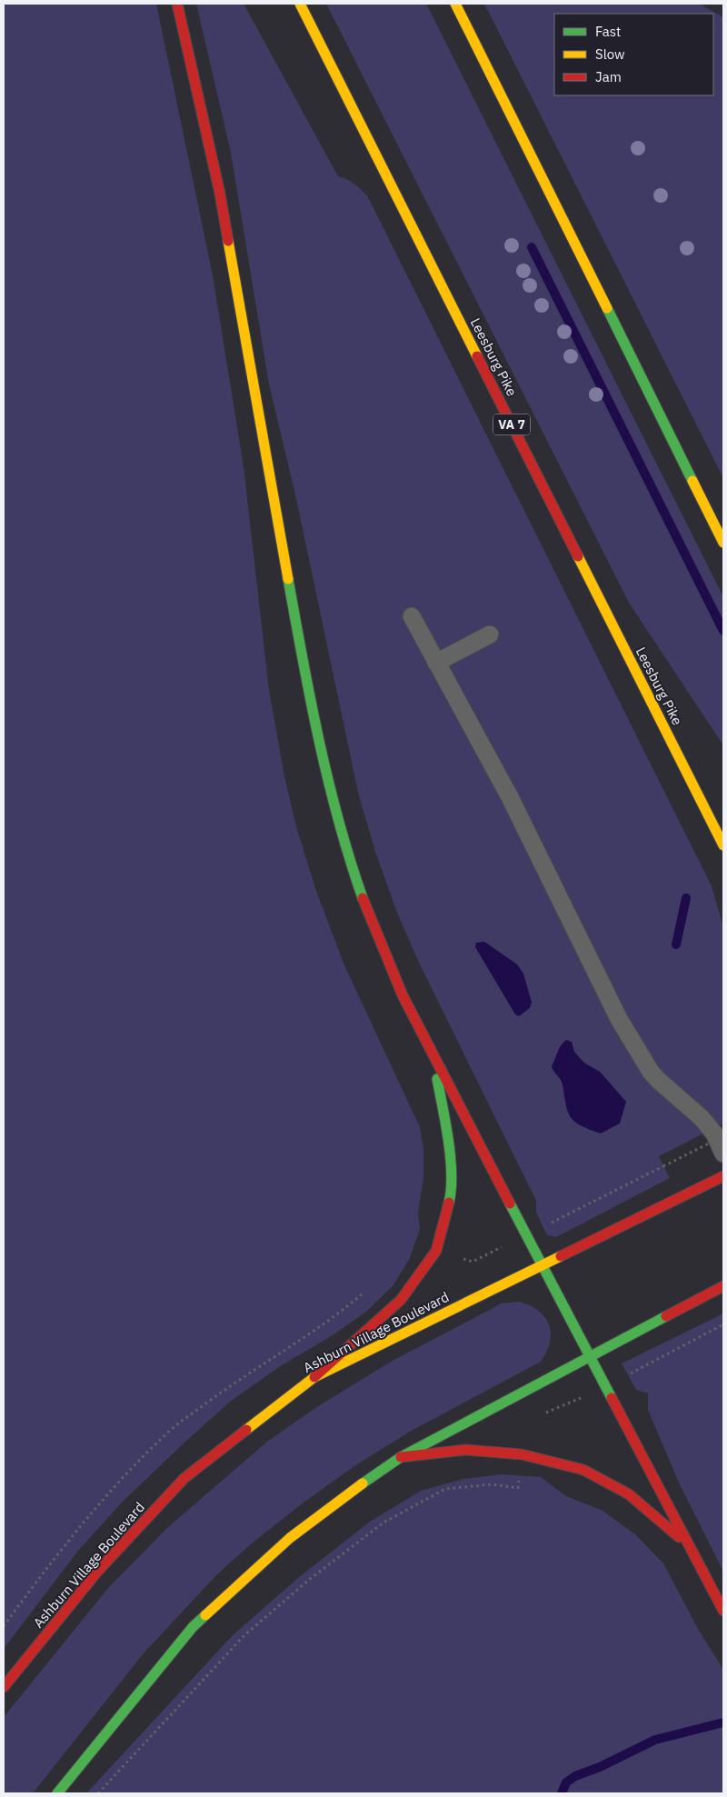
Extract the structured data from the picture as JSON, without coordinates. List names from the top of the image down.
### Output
{
  "streets": {
    "main road": ["Leesburg Pike", "VA 7", "Ashburn Village Boulevard"]
  },
  "legend": ["Fast", "Slow", "Jam"]
}
